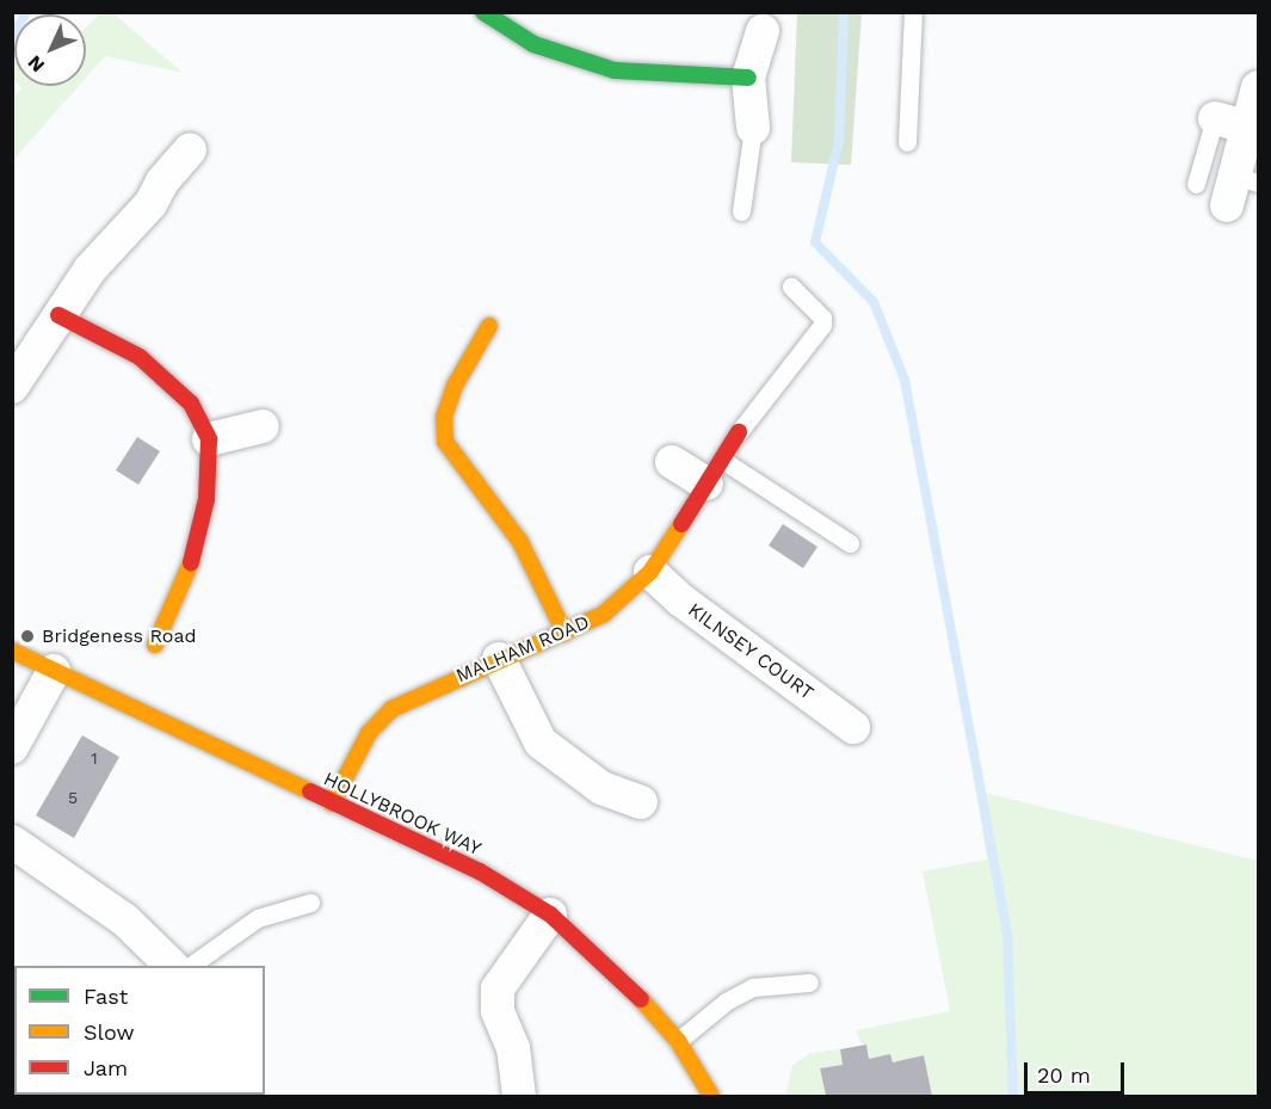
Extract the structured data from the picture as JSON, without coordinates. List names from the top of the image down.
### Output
{
  "streets": {
    "street": ["MALHAM ROAD", "KILNSEY COURT", "HOLLYBROOK WAY"]
  },
  "crossings": [
    ["MALHAM ROAD", "KILNSEY COURT"],
    ["MALHAM ROAD", "HOLLYBROOK WAY"]
  ],
  "places": ["Bridgeness Road"],
  "house_numbers": ["1", "5"],
  "legend": ["Fast", "Slow", "Jam"],
  "scale_bar": "20 m",
  "north": "bottom left"
}
